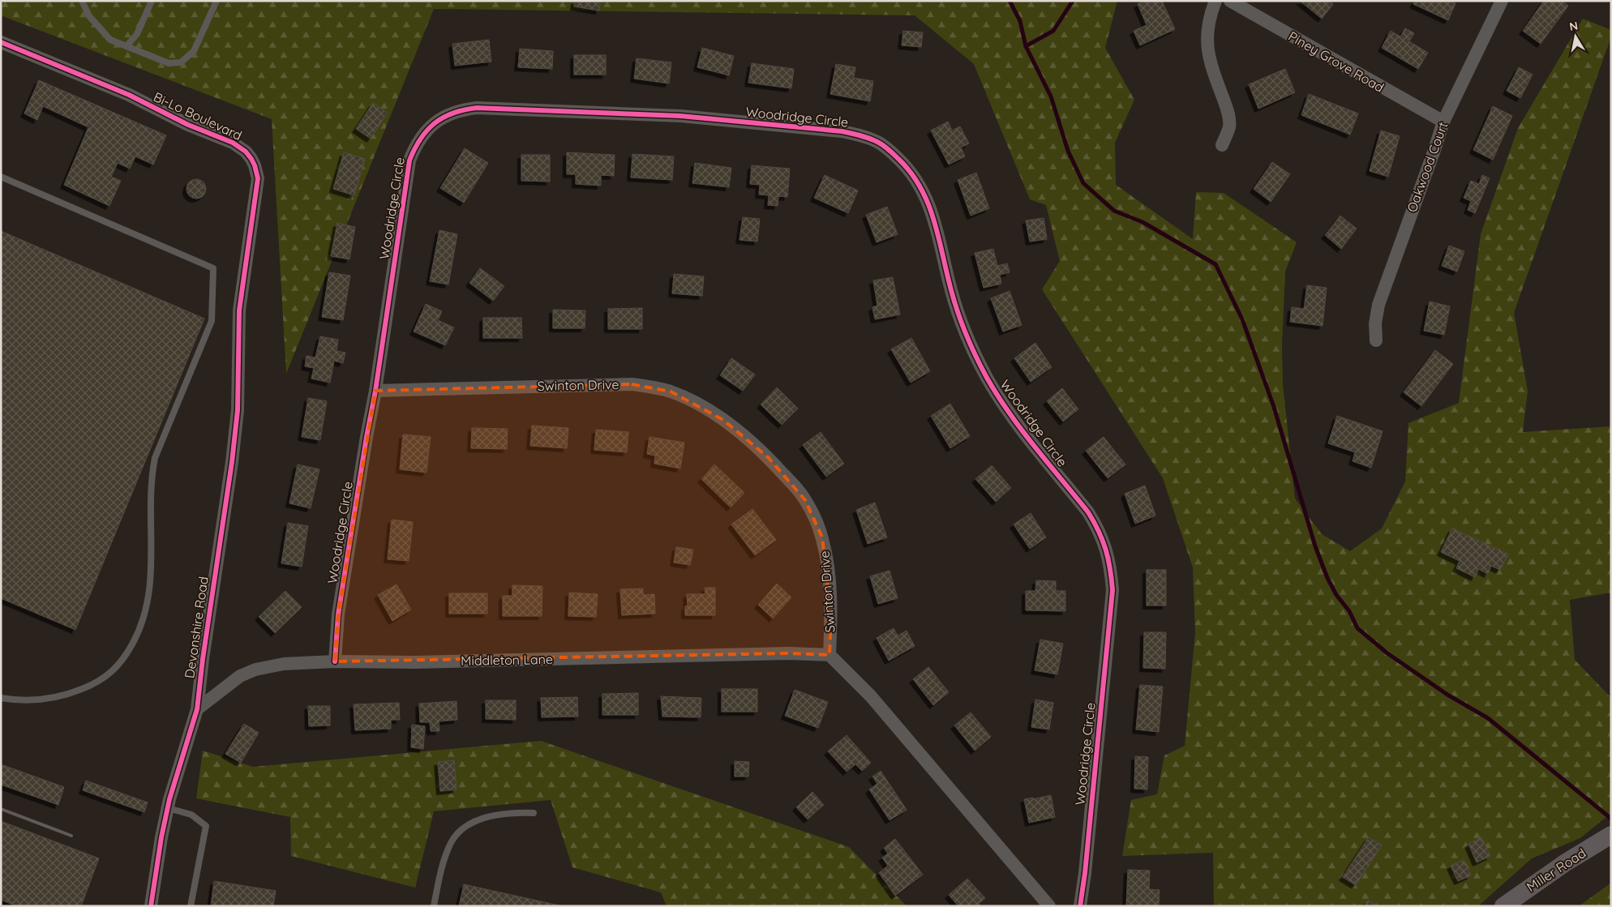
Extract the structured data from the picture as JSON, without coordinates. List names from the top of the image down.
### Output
{
  "streets": {
    "street": [
      "Piney Grove Road",
      "Bi-Lo Boulevard",
      "Woodridge Circle",
      "Oakwood Court",
      "Swinton Drive",
      "Devonshire Road",
      "Middleton Lane",
      "Miller Road"
    ]
  },
  "crossings": [
    ["Piney Grove Road", "Oakwood Court"],
    ["Bi-Lo Boulevard", "Devonshire Road"],
    ["Woodridge Circle", "Swinton Drive"],
    ["Woodridge Circle", "Middleton Lane"],
    ["Swinton Drive", "Middleton Lane"],
    ["Devonshire Road", "Middleton Lane"]
  ],
  "north": "top"
}
